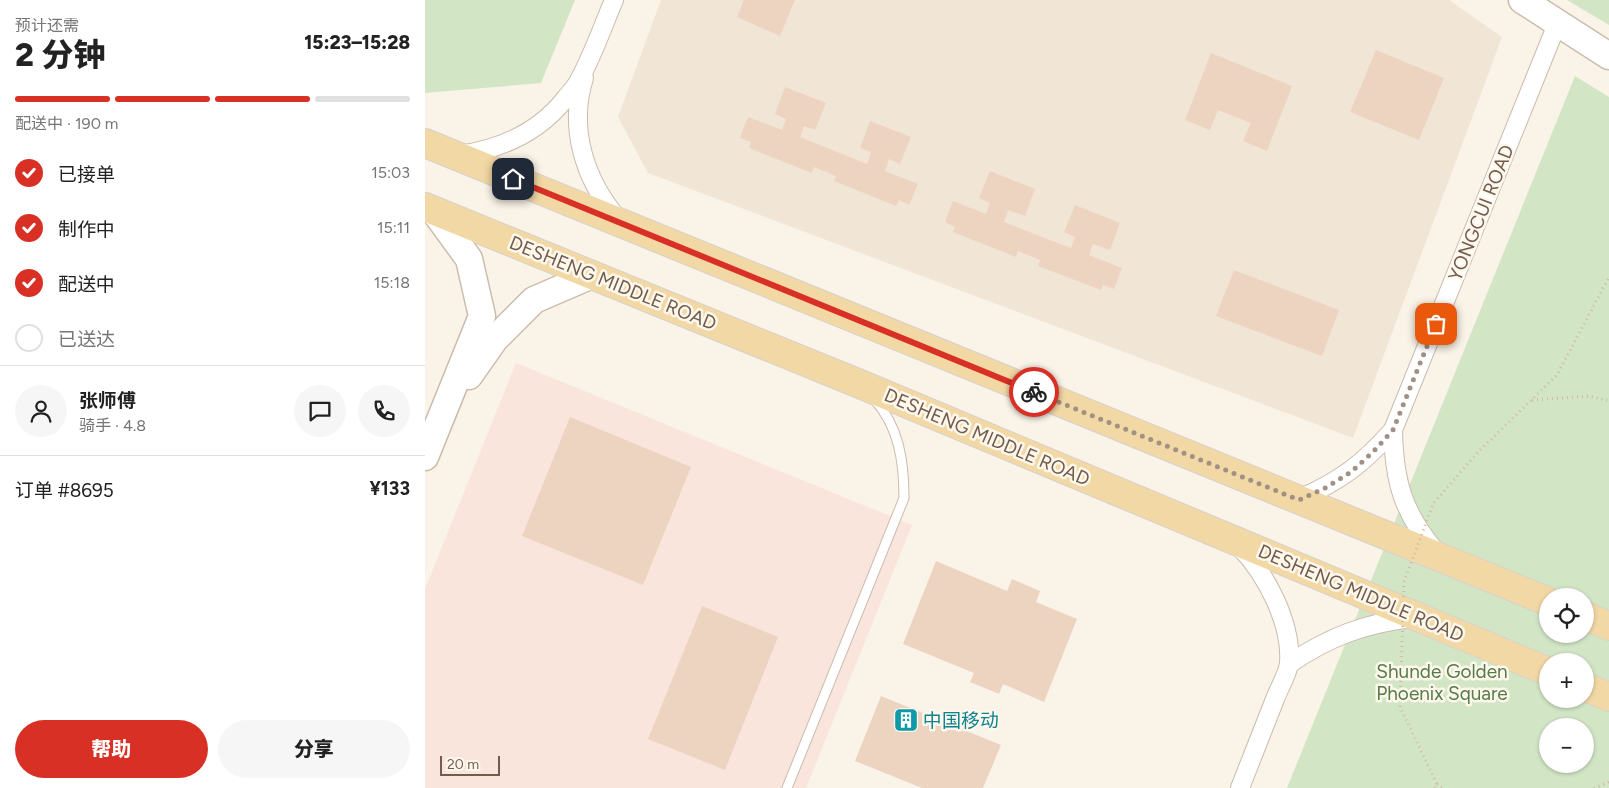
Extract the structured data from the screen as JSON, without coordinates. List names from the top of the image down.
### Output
{
  "streets": {
    "main road": ["DESHENG MIDDLE ROAD"],
    "street": ["YONGCUI ROAD"]
  },
  "parks": ["Shunde Golden Phoenix Square"],
  "places": {
    "building": ["中国移动"]
  },
  "scale_bar": "20 m",
  "page": {
    "heading": ["2 分钟", "预计还需", "15:23–15:28"],
    "panel": [
      "张师傅",
      "骑手 · 4.8",
      "订单 #8695",
      "¥133"
    ],
    "bar": "配送中 · 190 m",
    "list": [
      ["已接单", "15:03"],
      ["制作中", "15:11"],
      ["配送中", "15:18"],
      "已送达"
    ],
    "map_buttons": ["+", "−"],
    "buttons": ["帮助", "分享"],
    "scale": "20 m"
  }
}
